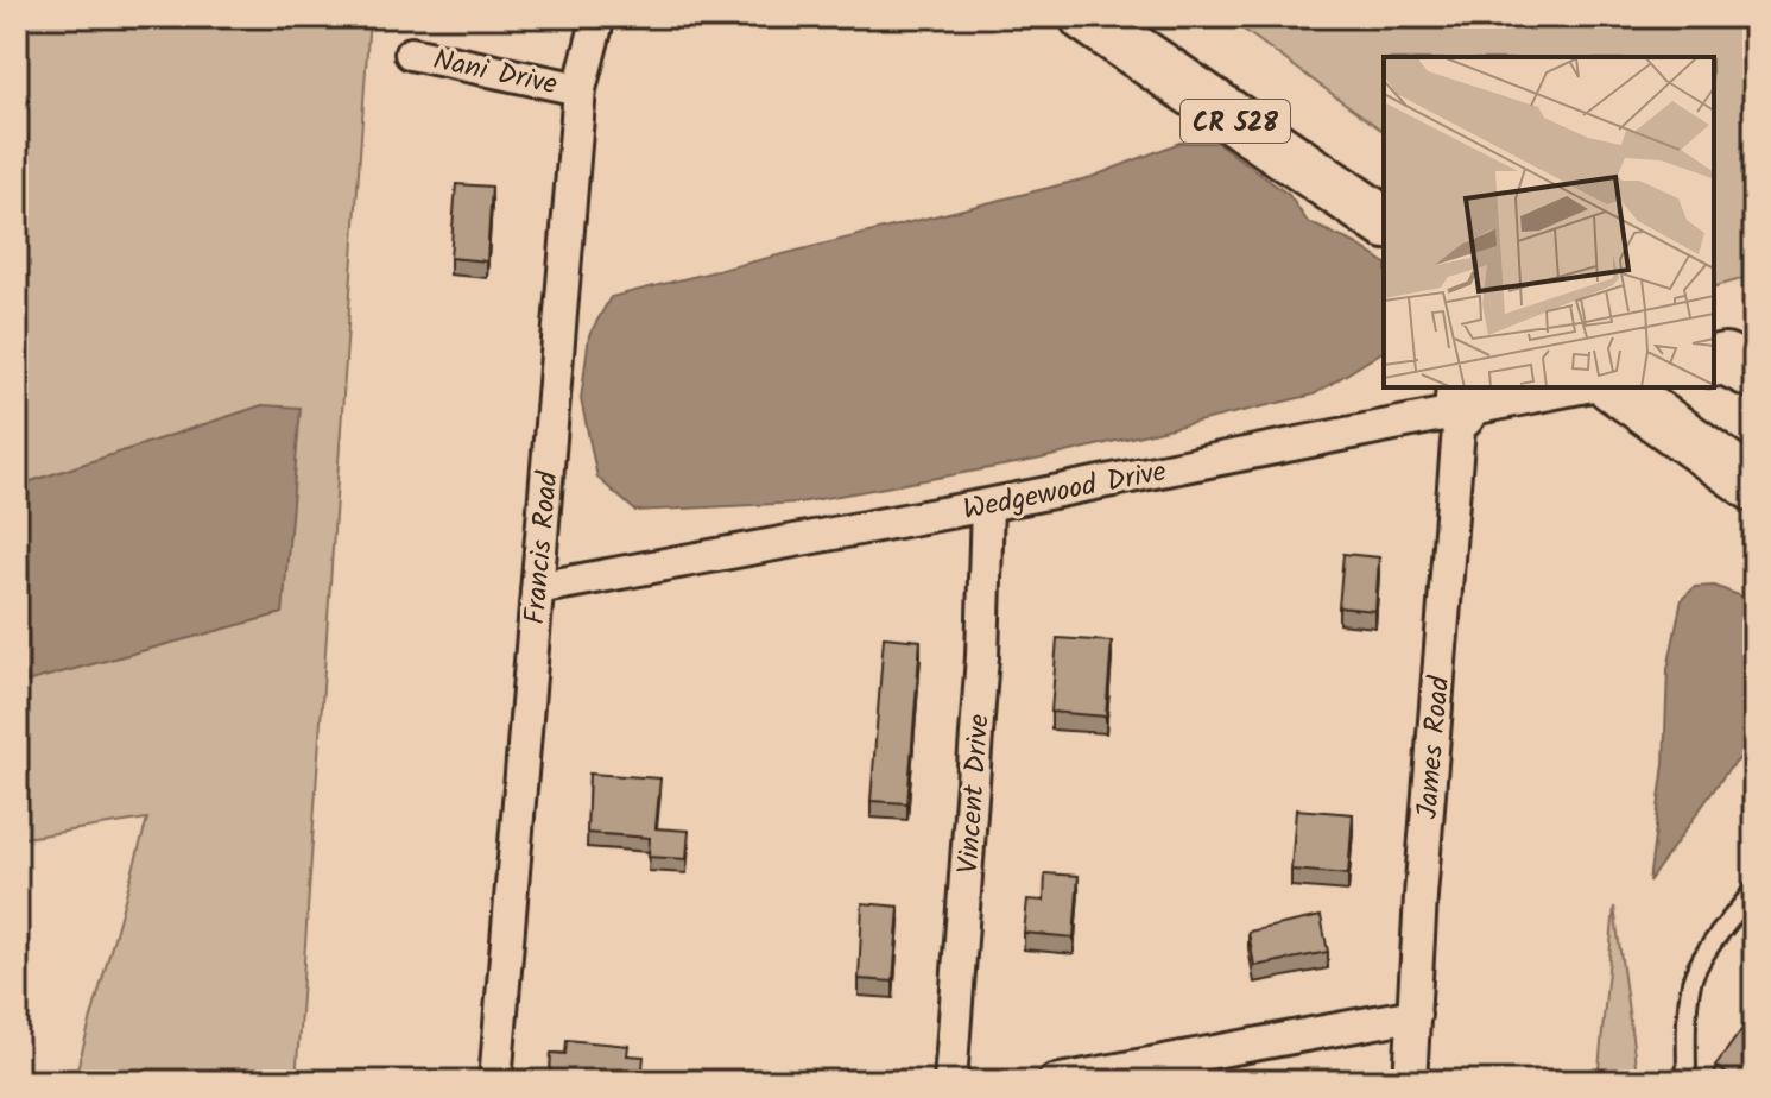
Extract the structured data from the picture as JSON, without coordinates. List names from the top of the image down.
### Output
{
  "streets": {
    "main road": ["CR 528"],
    "street": [
      "Nani Drive",
      "Wedgewood Drive",
      "Francis Road",
      "James Road",
      "Vincent Drive"
    ]
  },
  "crossings": [
    ["Nani Drive", "Francis Road"],
    ["Wedgewood Drive", "Francis Road"],
    ["Wedgewood Drive", "James Road"],
    ["Wedgewood Drive", "Vincent Drive"]
  ]
}
